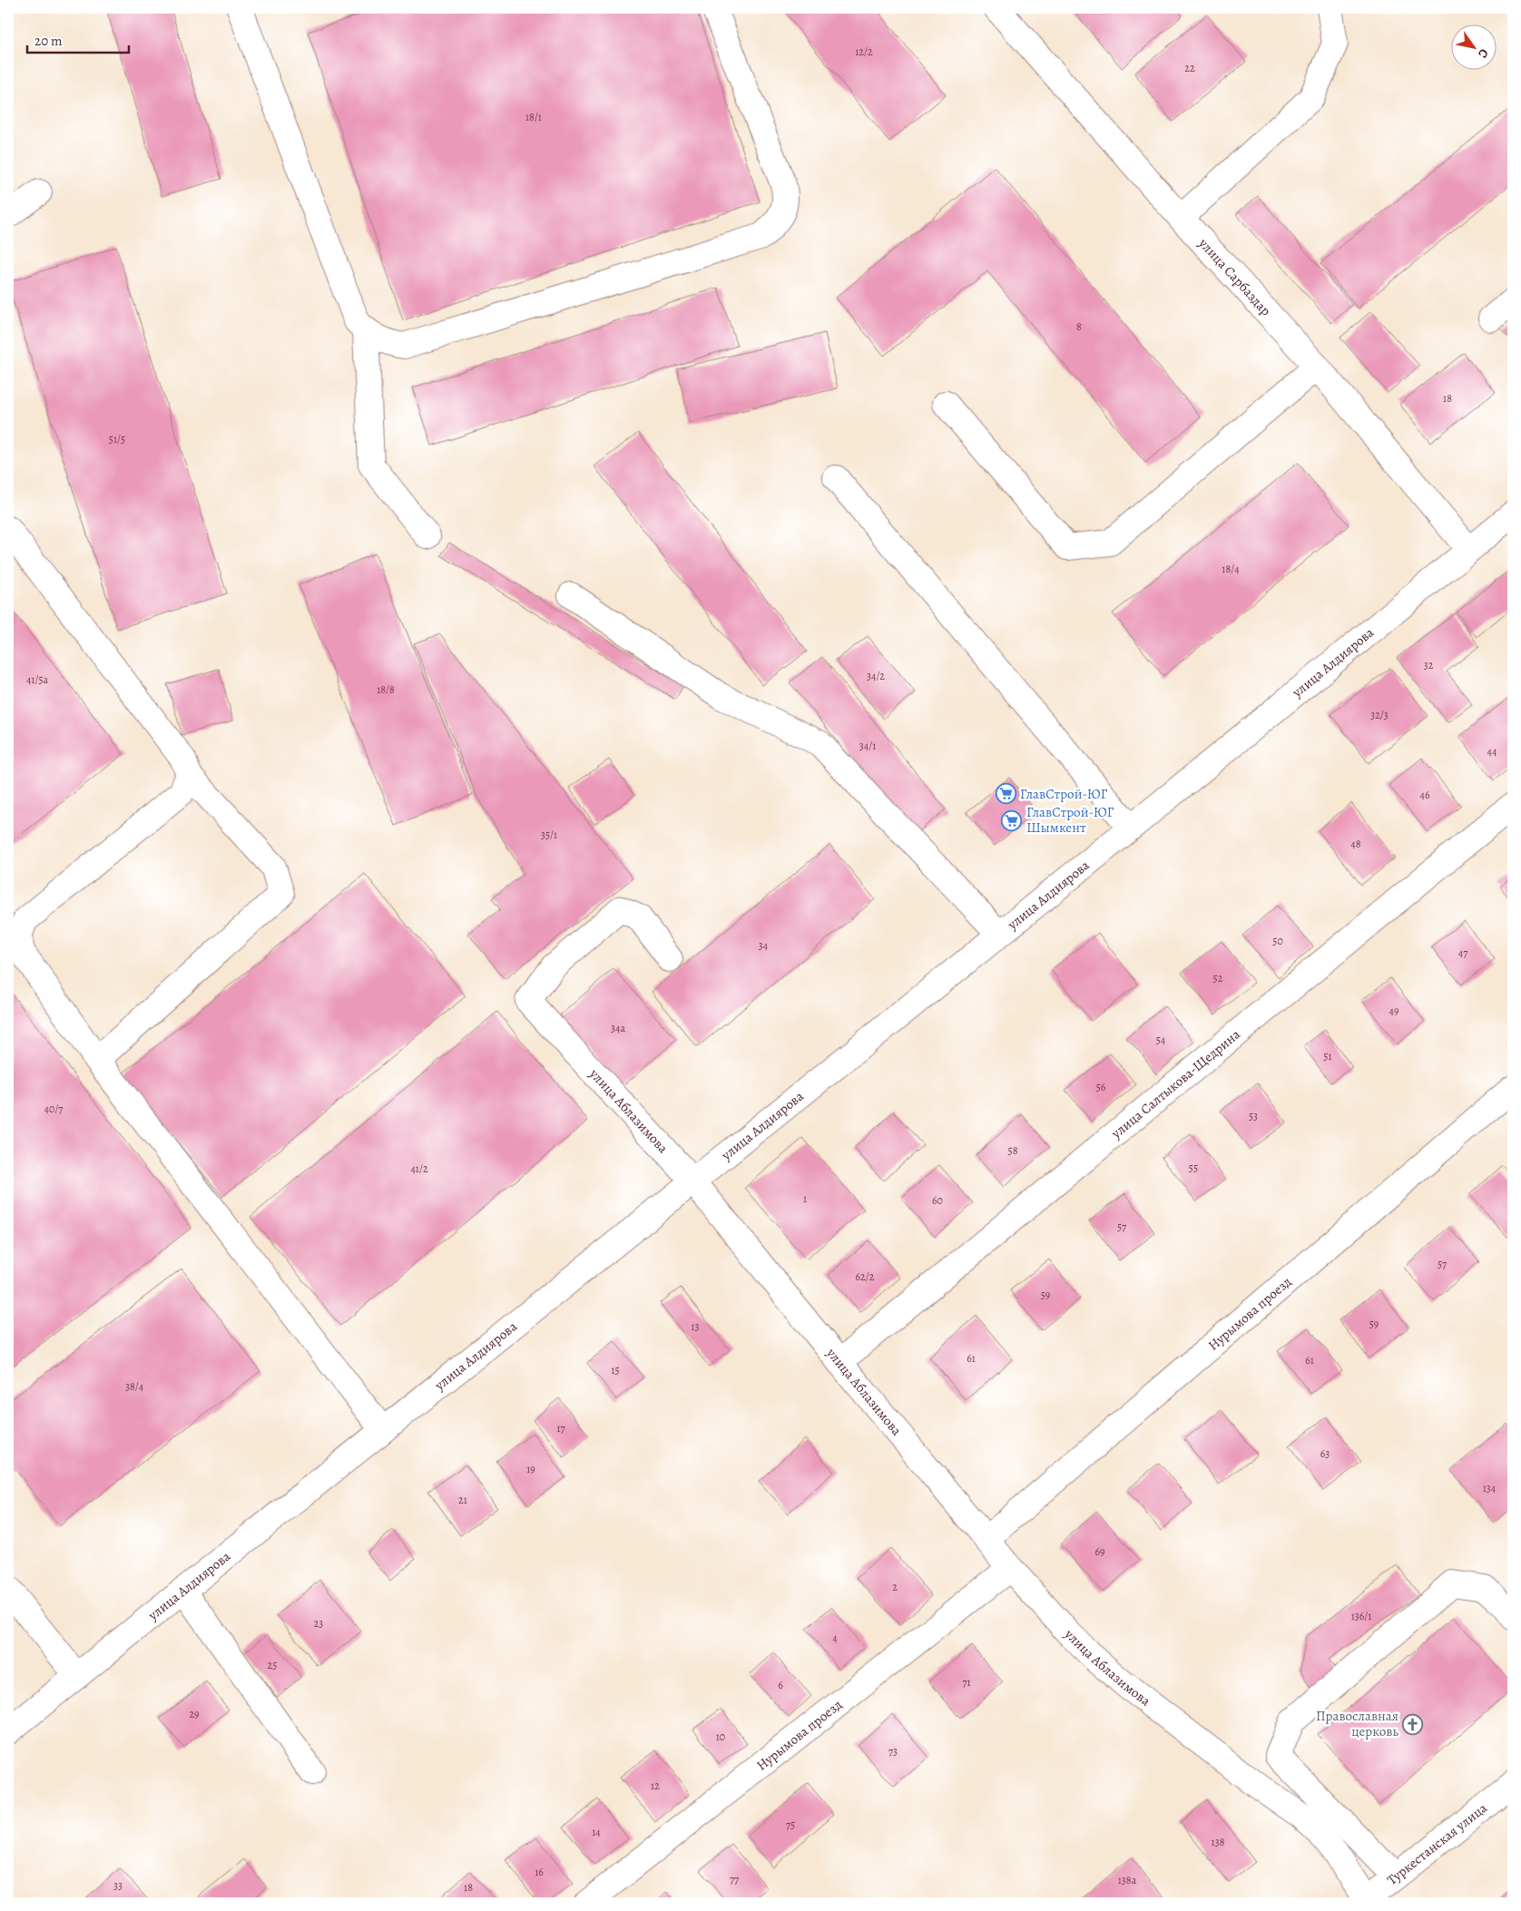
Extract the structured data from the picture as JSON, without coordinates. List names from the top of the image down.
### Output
{
  "streets": {
    "street": [
      "улица Сарбаздар",
      "улица Алдиярова",
      "улица Салтыкова-Щедрина",
      "улица Аблазимова",
      "Нурымова проезд",
      "Туркестанская улица"
    ]
  },
  "crossings": [
    ["улица Сарбаздар", "улица Алдиярова"],
    ["улица Алдиярова", "улица Аблазимова"],
    ["улица Салтыкова-Щедрина", "улица Аблазимова"],
    ["улица Аблазимова", "Нурымова проезд"],
    ["улица Аблазимова", "Туркестанская улица"]
  ],
  "places": {
    "supermarket": ["ГлавСтрой-ЮГ", "ГлавСтрой-ЮГ Шымкент"],
    "church": ["Православная церковь"]
  },
  "house_numbers": [
    "12/2",
    "22",
    "18/1",
    "8",
    "18",
    "51/5",
    "18/4",
    "32",
    "34/2",
    "41/5а",
    "18/8",
    "32/3",
    "34/1",
    "44",
    "46",
    "35/1",
    "48",
    "50",
    "34",
    "47",
    "52",
    "49",
    "34а",
    "54",
    "51",
    "56",
    "40/7",
    "53",
    "58",
    "55",
    "41/2",
    "1",
    "60",
    "57",
    "57",
    "62/2",
    "59",
    "59",
    "13",
    "61",
    "61",
    "15",
    "38/4",
    "17",
    "63",
    "19",
    "134",
    "21",
    "69",
    "2",
    "136/1",
    "23",
    "4",
    "25",
    "71",
    "6",
    "29",
    "10",
    "73",
    "12",
    "75",
    "14",
    "138",
    "16",
    "77",
    "138а",
    "33",
    "18"
  ],
  "scale_bar": "20 m",
  "north": "bottom right"
}
